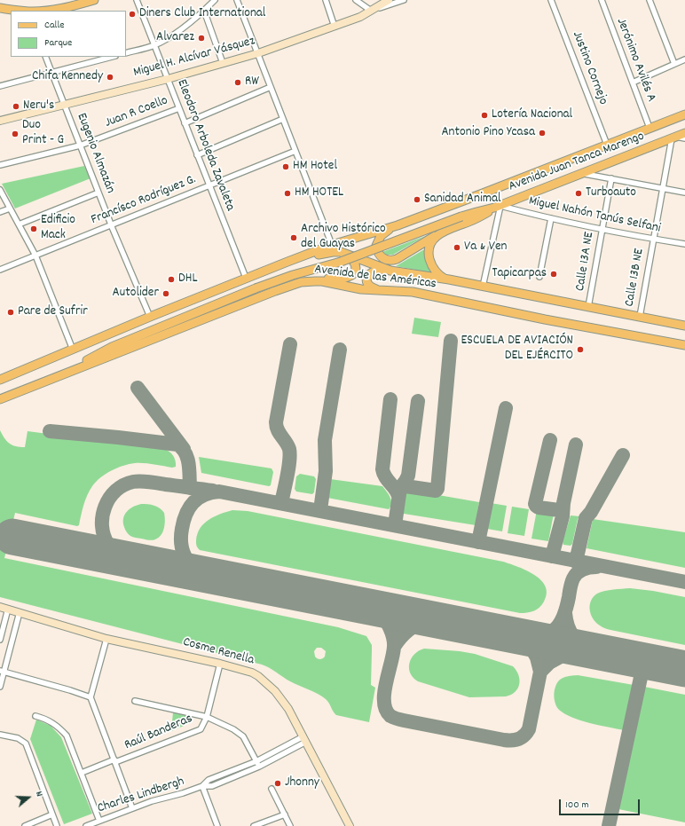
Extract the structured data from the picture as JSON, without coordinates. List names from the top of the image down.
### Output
{
  "streets": {
    "main road": ["Avenida Juan Tanca Marengo", "Avenida de las Américas"],
    "street": [
      "Miguel H. Alcívar Vásquez",
      "Jerónimo Avilés A",
      "Justino Cornejo",
      "Juan R Coello",
      "Eleodoro Arboleda Zavaleta",
      "Eugenio Almazán",
      "Francísco Rodríguez G.",
      "Miguel Nahón Tanús Selfani",
      "Calle 13A NE",
      "Calle 13B NE",
      "Cosme Renella",
      "Raúl Banderas",
      "Charles Lindbergh"
    ]
  },
  "crossings": [
    ["Miguel H. Alcívar Vásquez", "Eleodoro Arboleda Zavaleta"],
    ["Miguel H. Alcívar Vásquez", "Eugenio Almazán"],
    ["Jerónimo Avilés A", "Avenida Juan Tanca Marengo"],
    ["Justino Cornejo", "Avenida Juan Tanca Marengo"],
    ["Juan R Coello", "Eleodoro Arboleda Zavaleta"],
    ["Juan R Coello", "Eugenio Almazán"],
    ["Eleodoro Arboleda Zavaleta", "Francísco Rodríguez G."],
    ["Eleodoro Arboleda Zavaleta", "Avenida de las Américas"],
    ["Eugenio Almazán", "Francísco Rodríguez G."],
    ["Eugenio Almazán", "Avenida de las Américas"],
    ["Avenida Juan Tanca Marengo", "Miguel Nahón Tanús Selfani"],
    ["Avenida Juan Tanca Marengo", "Avenida de las Américas"],
    ["Avenida Juan Tanca Marengo", "Calle 13B NE"],
    ["Miguel Nahón Tanús Selfani", "Calle 13A NE"],
    ["Miguel Nahón Tanús Selfani", "Calle 13B NE"],
    ["Calle 13A NE", "Avenida de las Américas"],
    ["Avenida de las Américas", "Calle 13B NE"],
    ["Cosme Renella", "Charles Lindbergh"]
  ],
  "places": [
    "Diners Club International",
    "Alvarez",
    "Chifa Kennedy",
    "RW",
    "Neru's",
    "Lotería Nacional",
    "Antonio Pino Ycasa",
    "Duo Print - G",
    "HM Hotel",
    "HM HOTEL",
    "Turboauto",
    "Sanidad Animal",
    "Edificio Mack",
    "Archivo Histórico del Guayas",
    "Va & Ven",
    "Tapicarpas",
    "DHL",
    "Autolider",
    "Pare de Sufrir",
    "ESCUELA DE AVIACIÓN DEL EJÉRCITO",
    "Jhonny"
  ],
  "legend": ["Calle", "Parque"],
  "scale_bar": "100 m",
  "north": "right"
}
